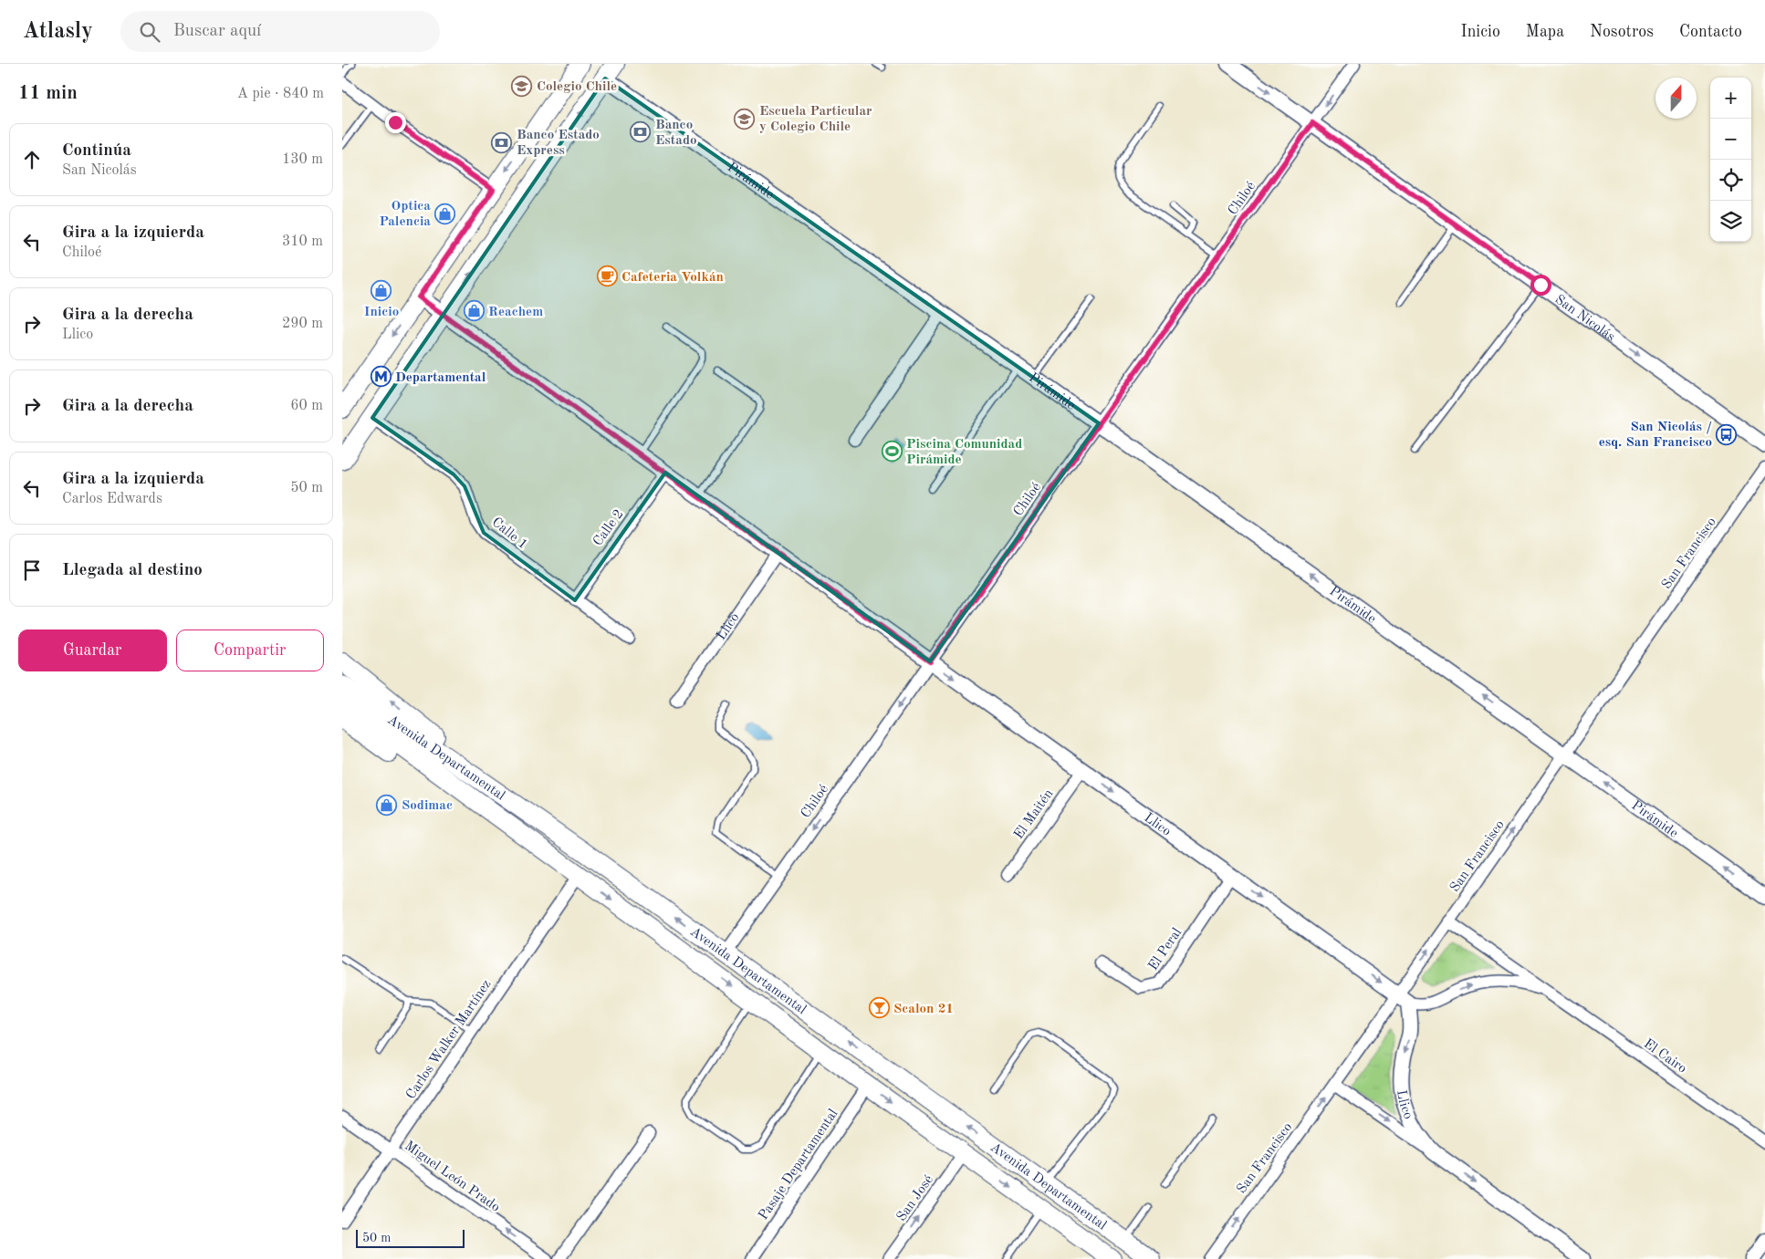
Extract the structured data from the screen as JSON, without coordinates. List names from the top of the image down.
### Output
{
  "streets": {
    "main road": ["Avenida Departamental"],
    "street": [
      "Pirámide",
      "Chiloé",
      "San Nicolás",
      "Calle 2",
      "Calle 1",
      "San Francisco",
      "Llico",
      "El Maitén",
      "El Peral",
      "Carlos Walker Martínez",
      "El Cairo",
      "Pasaje Departamental",
      "Miguel León Prado",
      "San José"
    ]
  },
  "crossings": [
    ["Pirámide", "Chiloé"],
    ["Pirámide", "San Francisco"],
    ["Chiloé", "San Nicolás"],
    ["Chiloé", "Llico"],
    ["Chiloé", "Avenida Departamental"],
    ["Calle 2", "Calle 1"],
    ["Calle 2", "Llico"],
    ["San Francisco", "Llico"],
    ["San Francisco", "El Cairo"],
    ["Llico", "El Maitén"],
    ["Llico", "El Peral"],
    ["Llico", "El Cairo"],
    ["Avenida Departamental", "Carlos Walker Martínez"],
    ["Avenida Departamental", "Pasaje Departamental"],
    ["Avenida Departamental", "San José"],
    ["Carlos Walker Martínez", "Miguel León Prado"]
  ],
  "one_way": [
    "Pirámide",
    "San Nicolás",
    "Calle 2",
    "Calle 1",
    "San Francisco",
    "Llico",
    "Miguel León Prado",
    "San José"
  ],
  "places": {
    "school or university": ["Colegio Chile", "Escuela Particular y Colegio Chile"],
    "bank": ["Banco Estado", "Banco Estado Express"],
    "shop": [
      "Optica Palencia",
      "Inicio",
      "Reachem",
      "Sodimac"
    ],
    "cafe": ["Cafeteria Volkán"],
    "metro station": ["Departamental"],
    "bus stop": ["San Nicolás / esq. San Francisco"],
    "sports": ["Piscina Comunidad Pirámide"],
    "bar": ["Scalon 21"]
  },
  "scale_bar": "50 m",
  "north": "top",
  "page": {
    "header": "Atlasly",
    "search": "Buscar aquí",
    "nav": [
      "Inicio",
      "Mapa",
      "Nosotros",
      "Contacto"
    ],
    "heading": ["11 min", "A pie · 840 m"],
    "map_buttons": ["+", "−"],
    "list": [
      ["Continúa", "San Nicolás", "130 m"],
      ["Gira a la izquierda", "Chiloé", "310 m"],
      ["Gira a la derecha", "Llico", "290 m"],
      ["Gira a la derecha", "60 m"],
      ["Gira a la izquierda", "Carlos Edwards", "50 m"],
      "Llegada al destino"
    ],
    "buttons": ["Guardar", "Compartir"],
    "scale": "50 m"
  }
}
